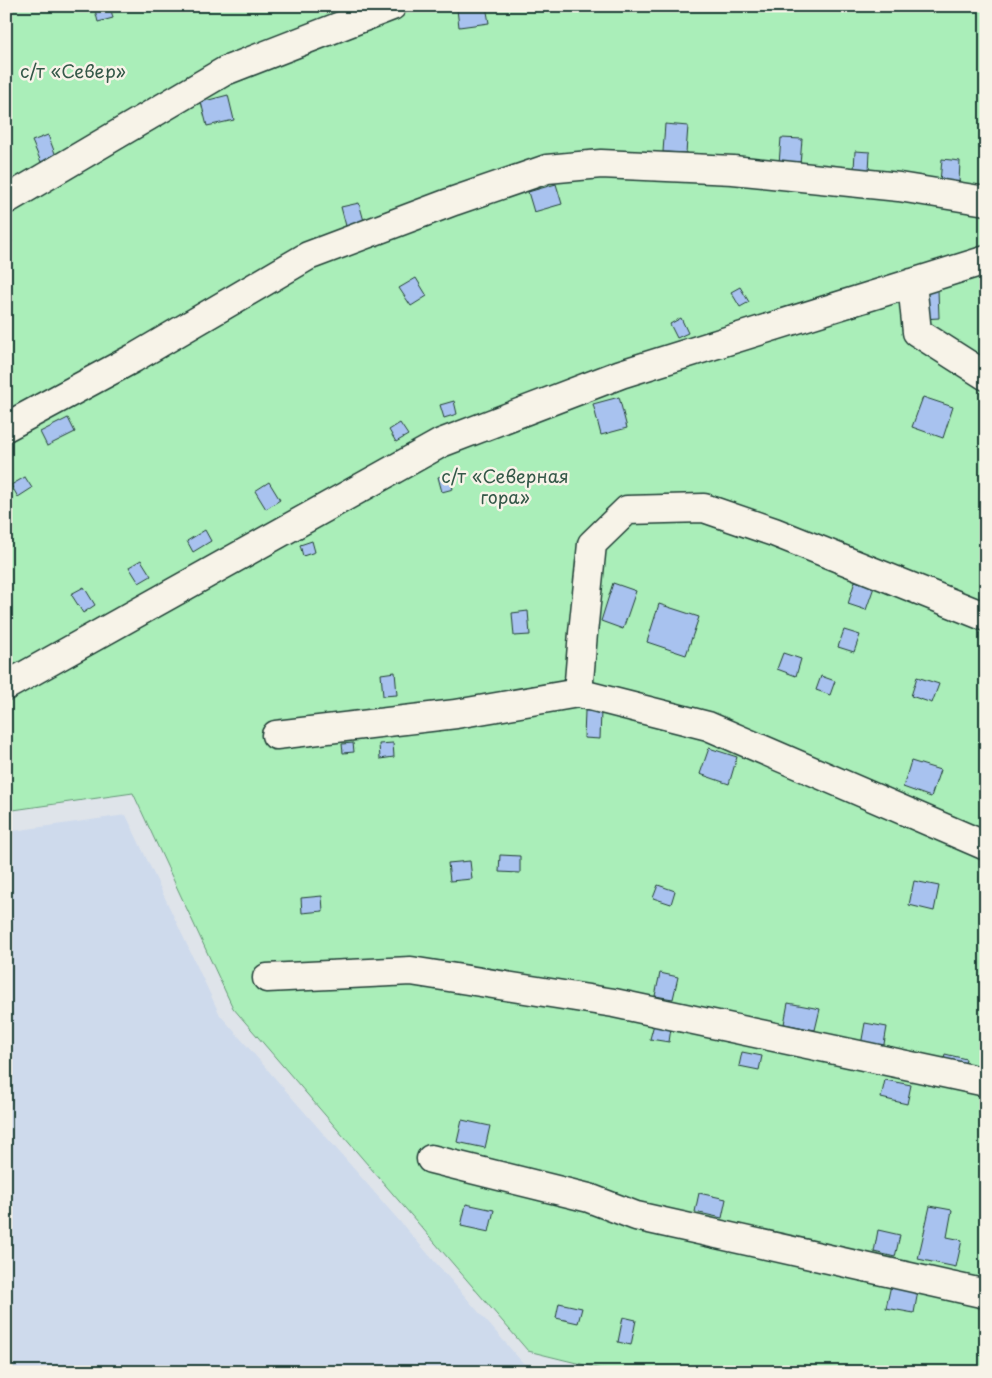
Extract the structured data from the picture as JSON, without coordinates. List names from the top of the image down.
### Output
{
  "parks": ["с/т «Север»", "с/т «Северная гора»"]
}
